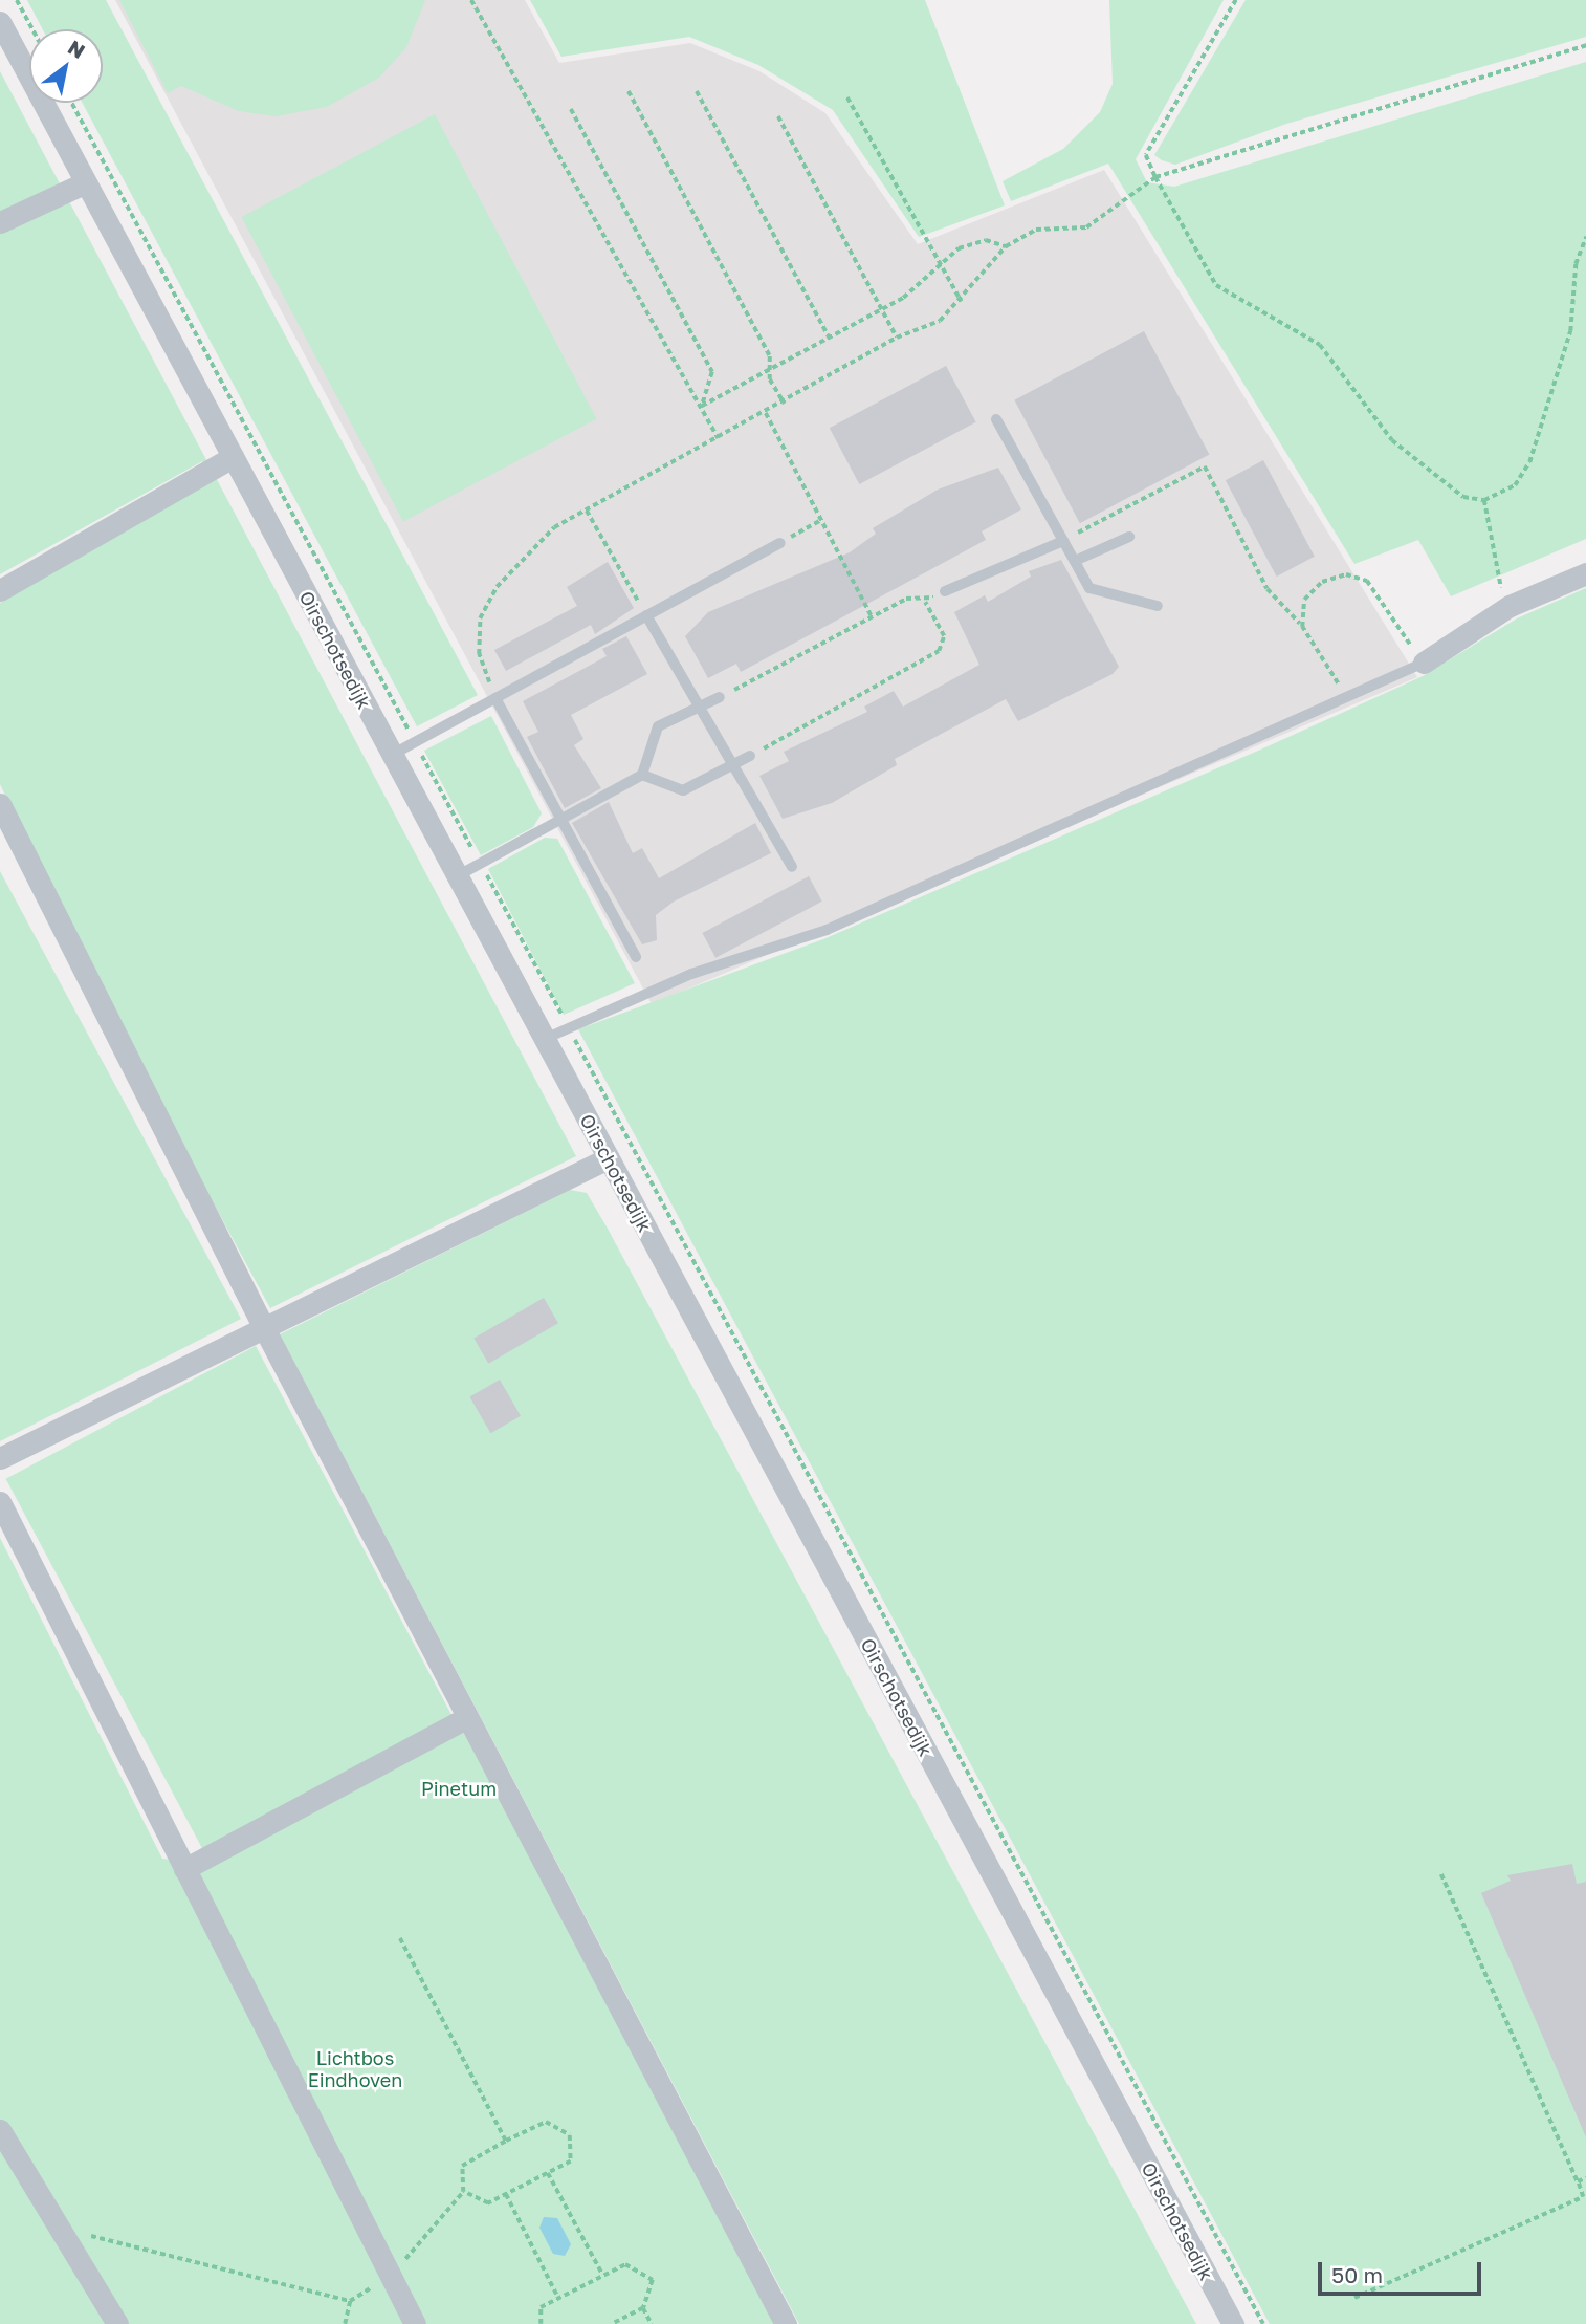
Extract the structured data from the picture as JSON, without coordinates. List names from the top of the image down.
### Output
{
  "streets": {
    "street": ["Oirschotsedijk"]
  },
  "parks": ["Pinetum", "Lichtbos Eindhoven"],
  "scale_bar": "50 m",
  "north": "top right"
}
